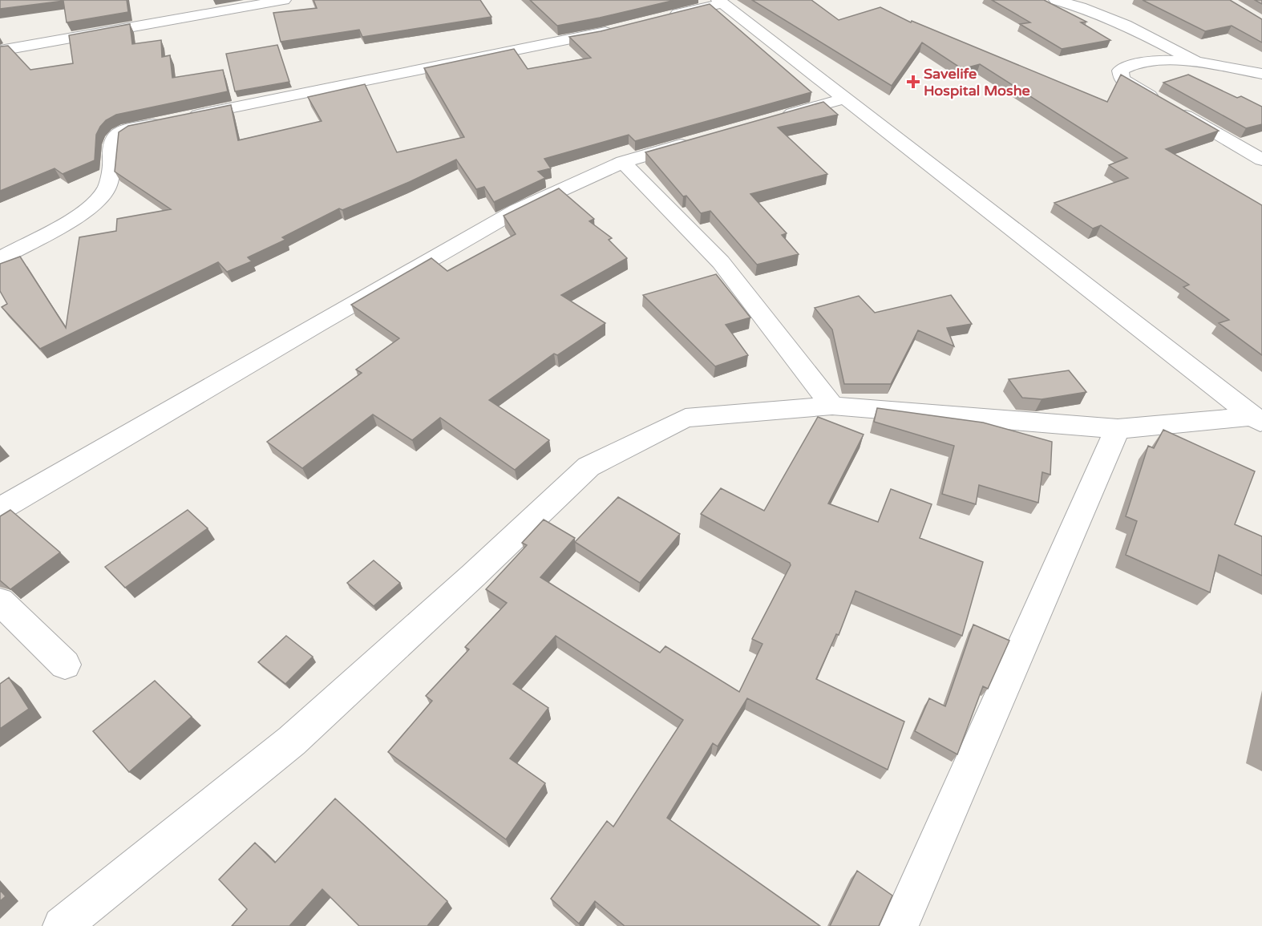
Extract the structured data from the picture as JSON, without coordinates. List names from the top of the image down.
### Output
{
  "places": {
    "health": ["Savelife Hospital Moshe"]
  }
}
